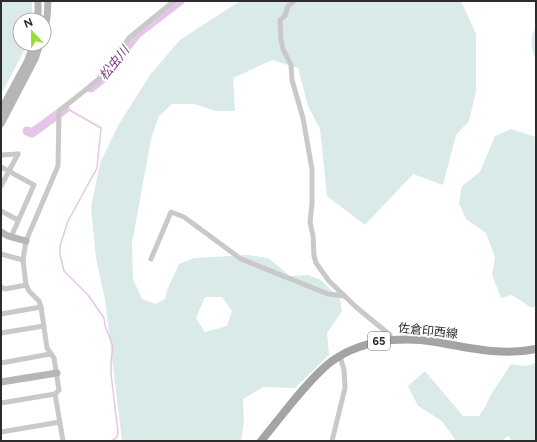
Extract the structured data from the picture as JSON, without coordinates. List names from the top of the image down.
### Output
{
  "streets": {
    "main road": ["佐倉印西線", "65"]
  },
  "water": ["松虫川"],
  "north": "top"
}
